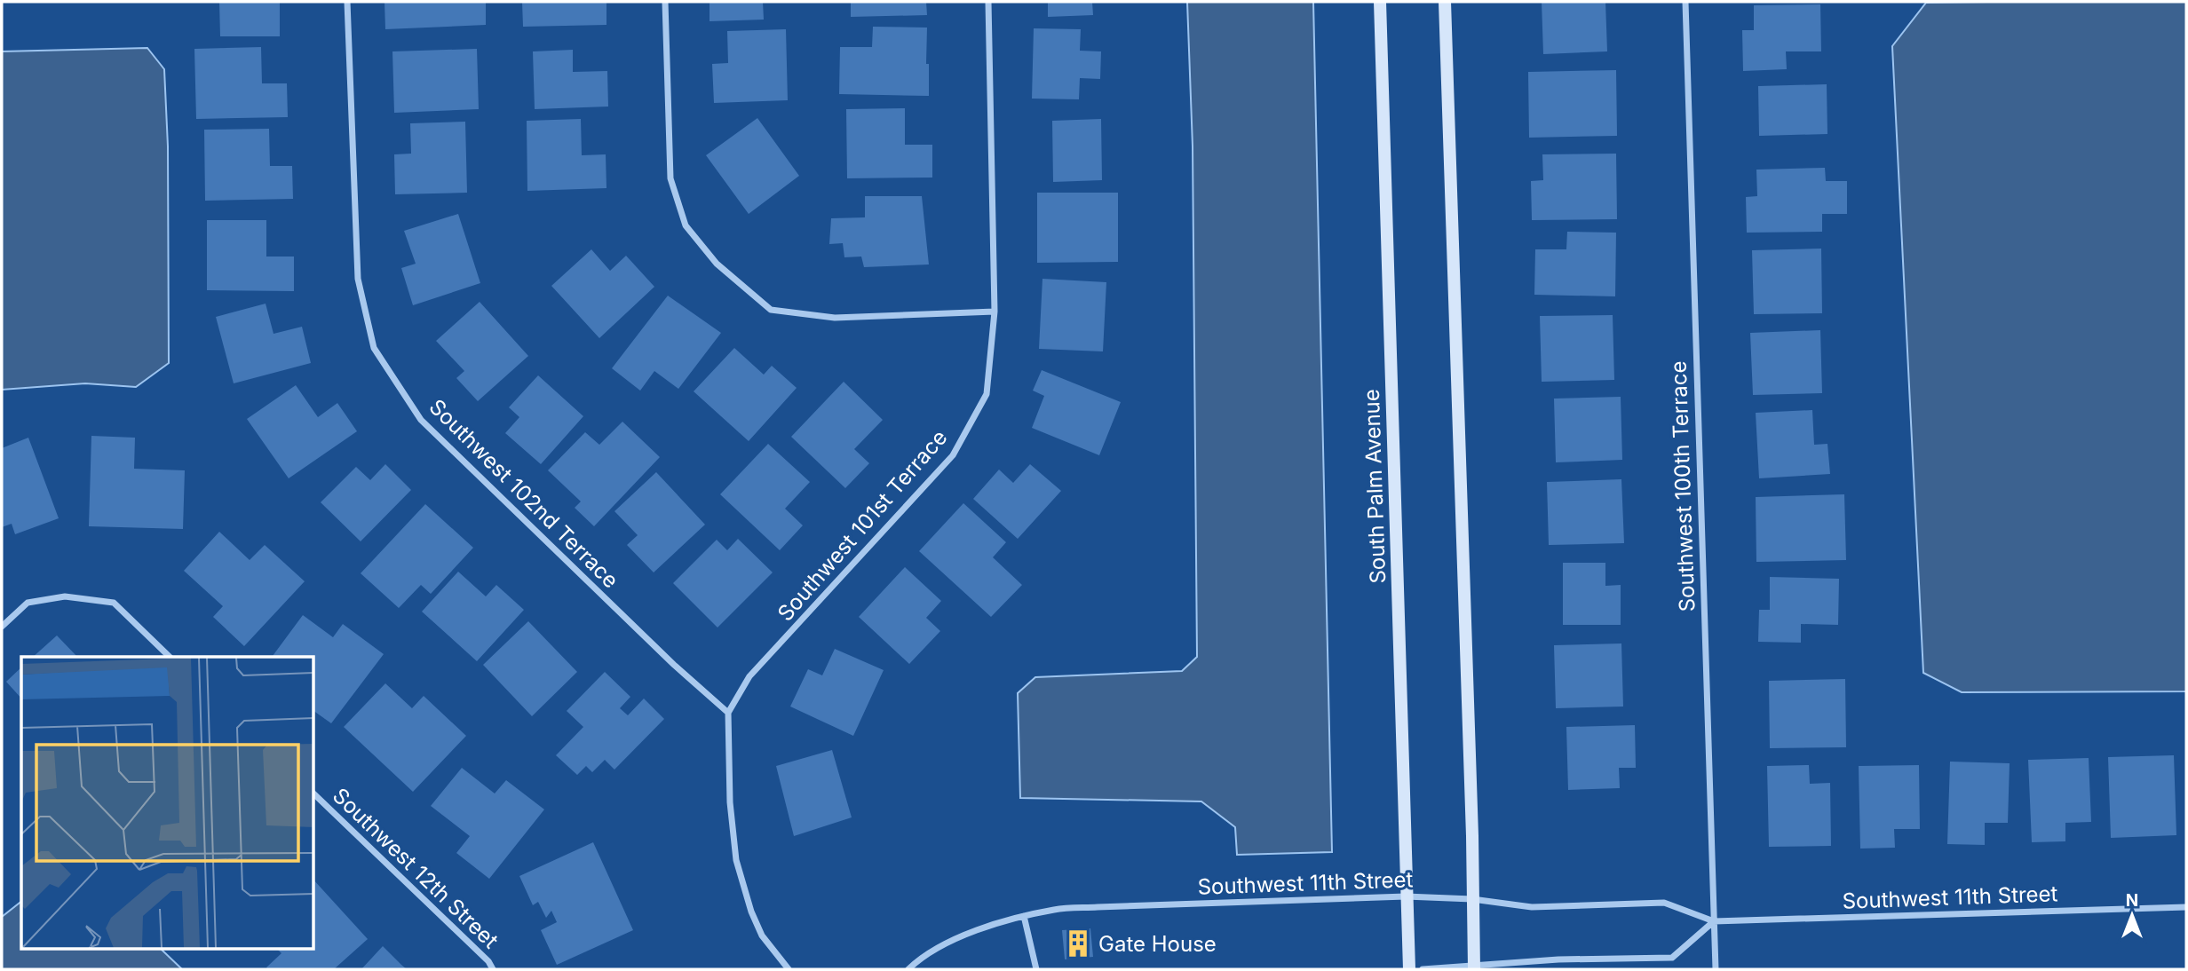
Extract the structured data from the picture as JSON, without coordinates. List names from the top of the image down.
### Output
{
  "streets": {
    "main road": ["South Palm Avenue"],
    "street": [
      "Southwest 100th Terrace",
      "Southwest 102nd Terrace",
      "Southwest 101st Terrace",
      "Southwest 12th Street",
      "Southwest 11th Street"
    ]
  },
  "crossings": [
    ["South Palm Avenue", "Southwest 11th Street"],
    ["Southwest 100th Terrace", "Southwest 11th Street"],
    ["Southwest 102nd Terrace", "Southwest 101st Terrace"]
  ],
  "places": {
    "building": ["Gate House"]
  },
  "north": "top"
}
